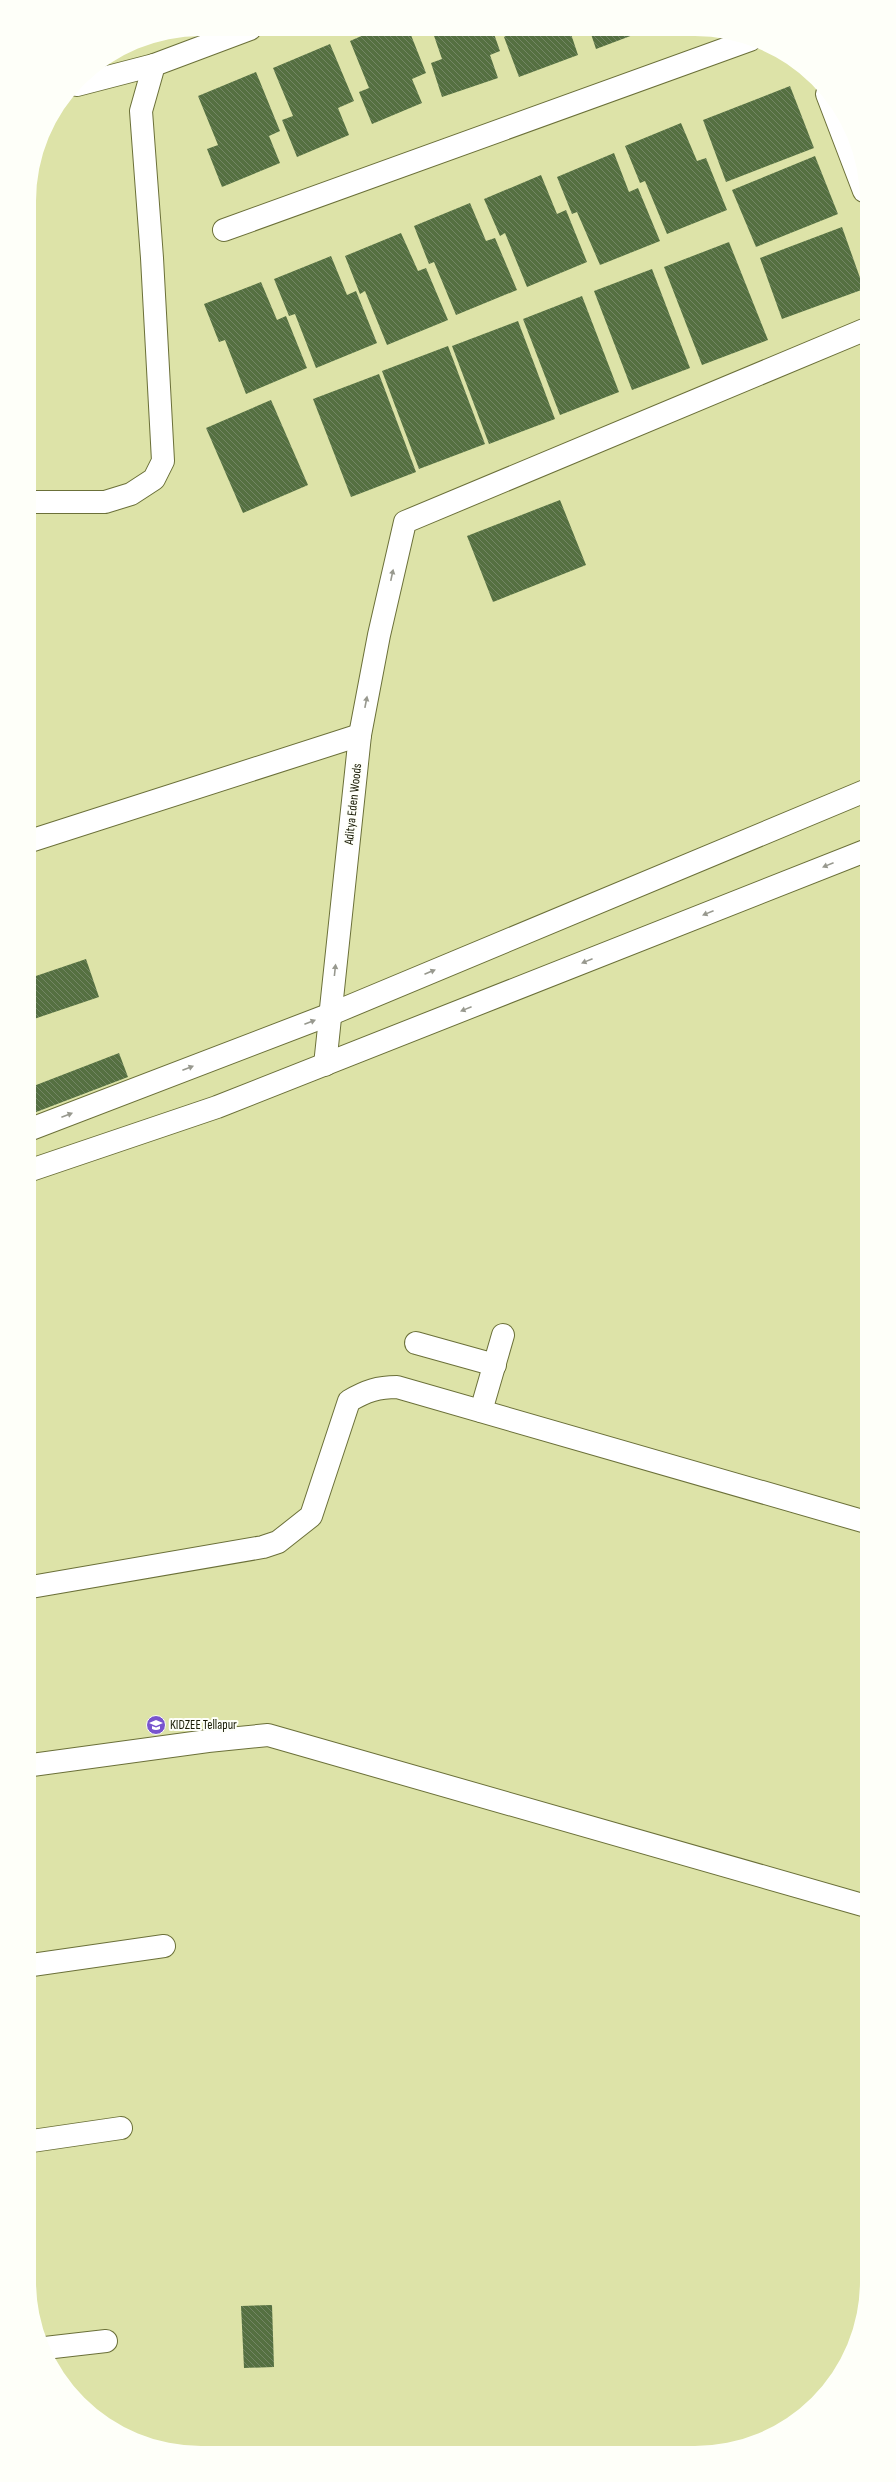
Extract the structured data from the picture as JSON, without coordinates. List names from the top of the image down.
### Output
{
  "streets": {
    "street": ["Aditya Eden Woods"]
  },
  "one_way": ["Aditya Eden Woods"],
  "places": {
    "school or university": ["KIDZEE Tellapur"]
  }
}
